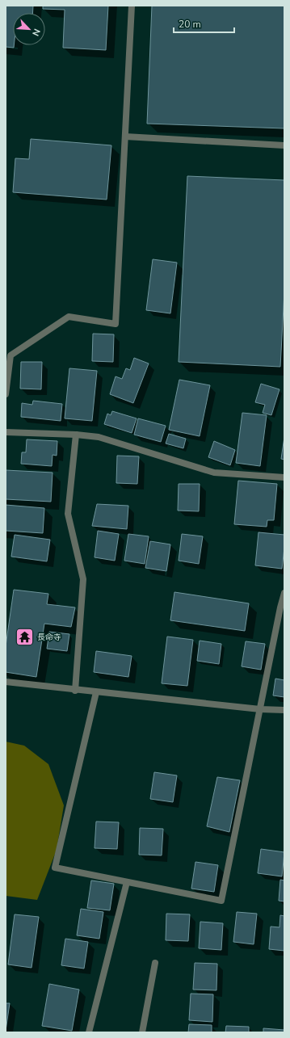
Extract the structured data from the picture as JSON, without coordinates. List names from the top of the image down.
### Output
{
  "places": {
    "temple": ["長命寺"]
  },
  "scale_bar": "20 m",
  "north": "bottom right"
}
